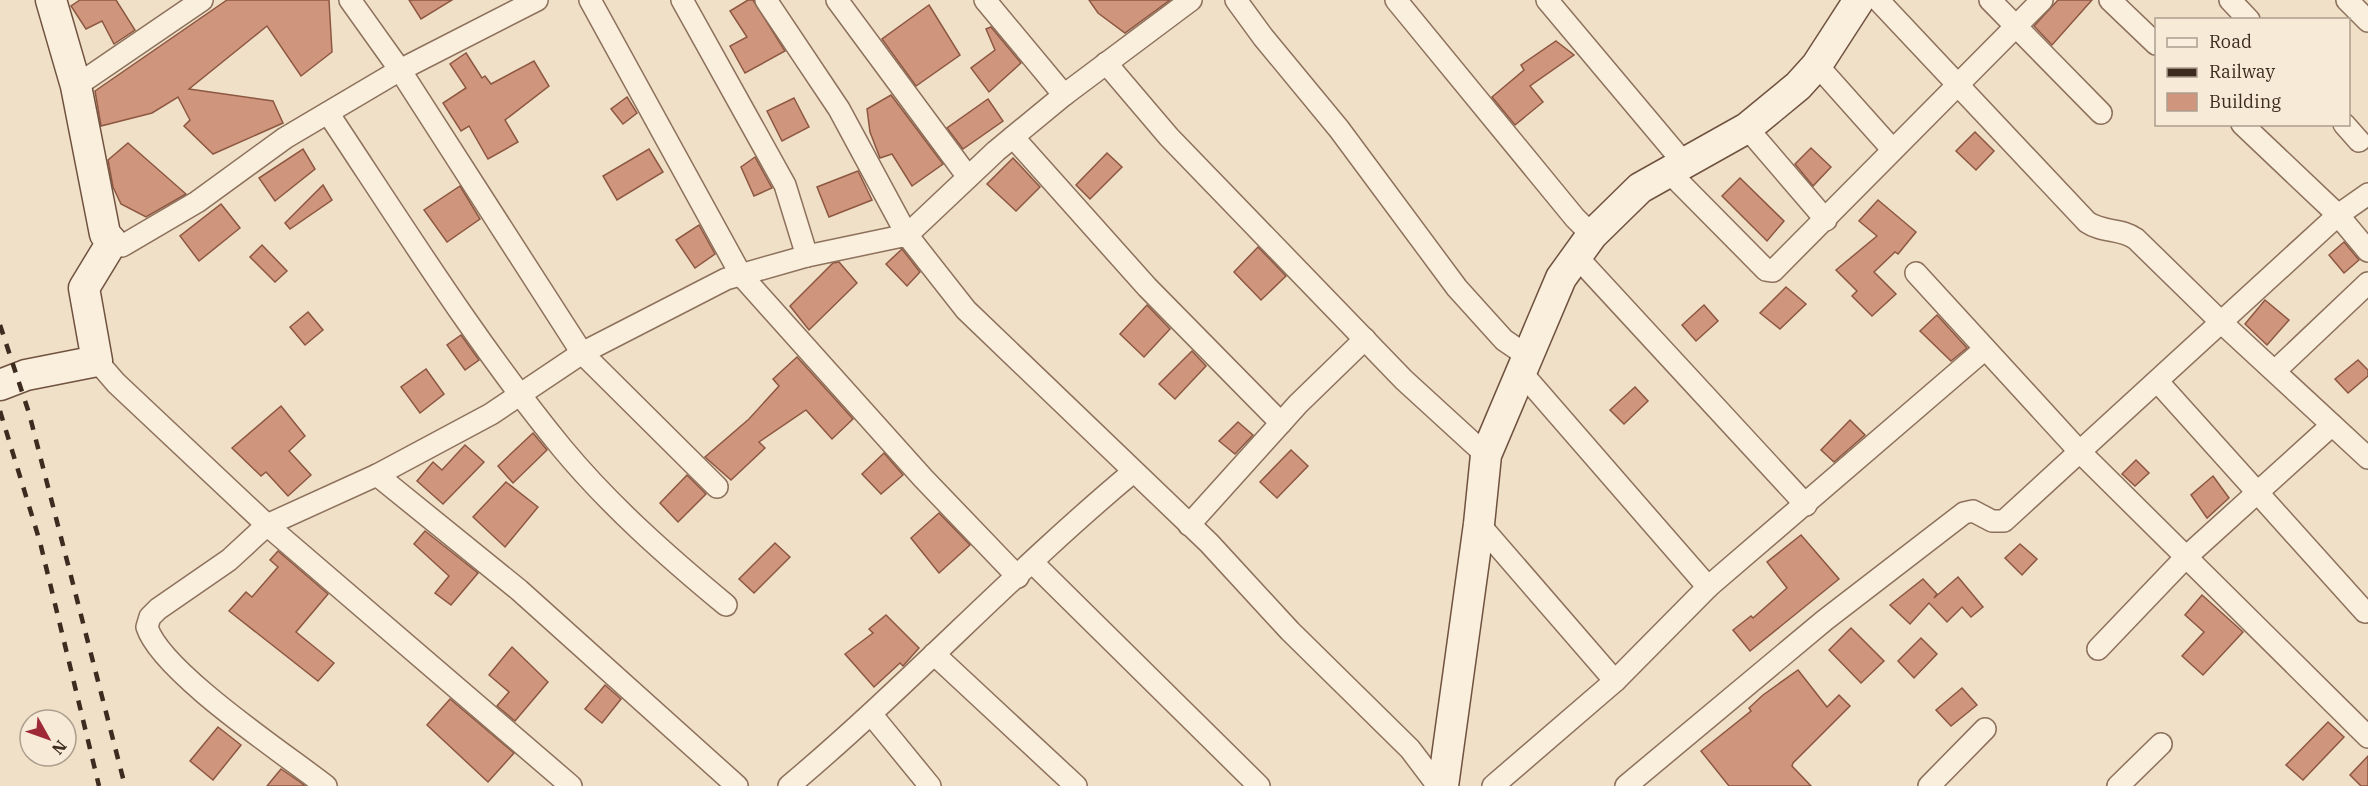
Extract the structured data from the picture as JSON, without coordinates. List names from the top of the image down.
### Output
{
  "legend": ["Road", "Railway", "Building"],
  "north": "bottom right"
}
